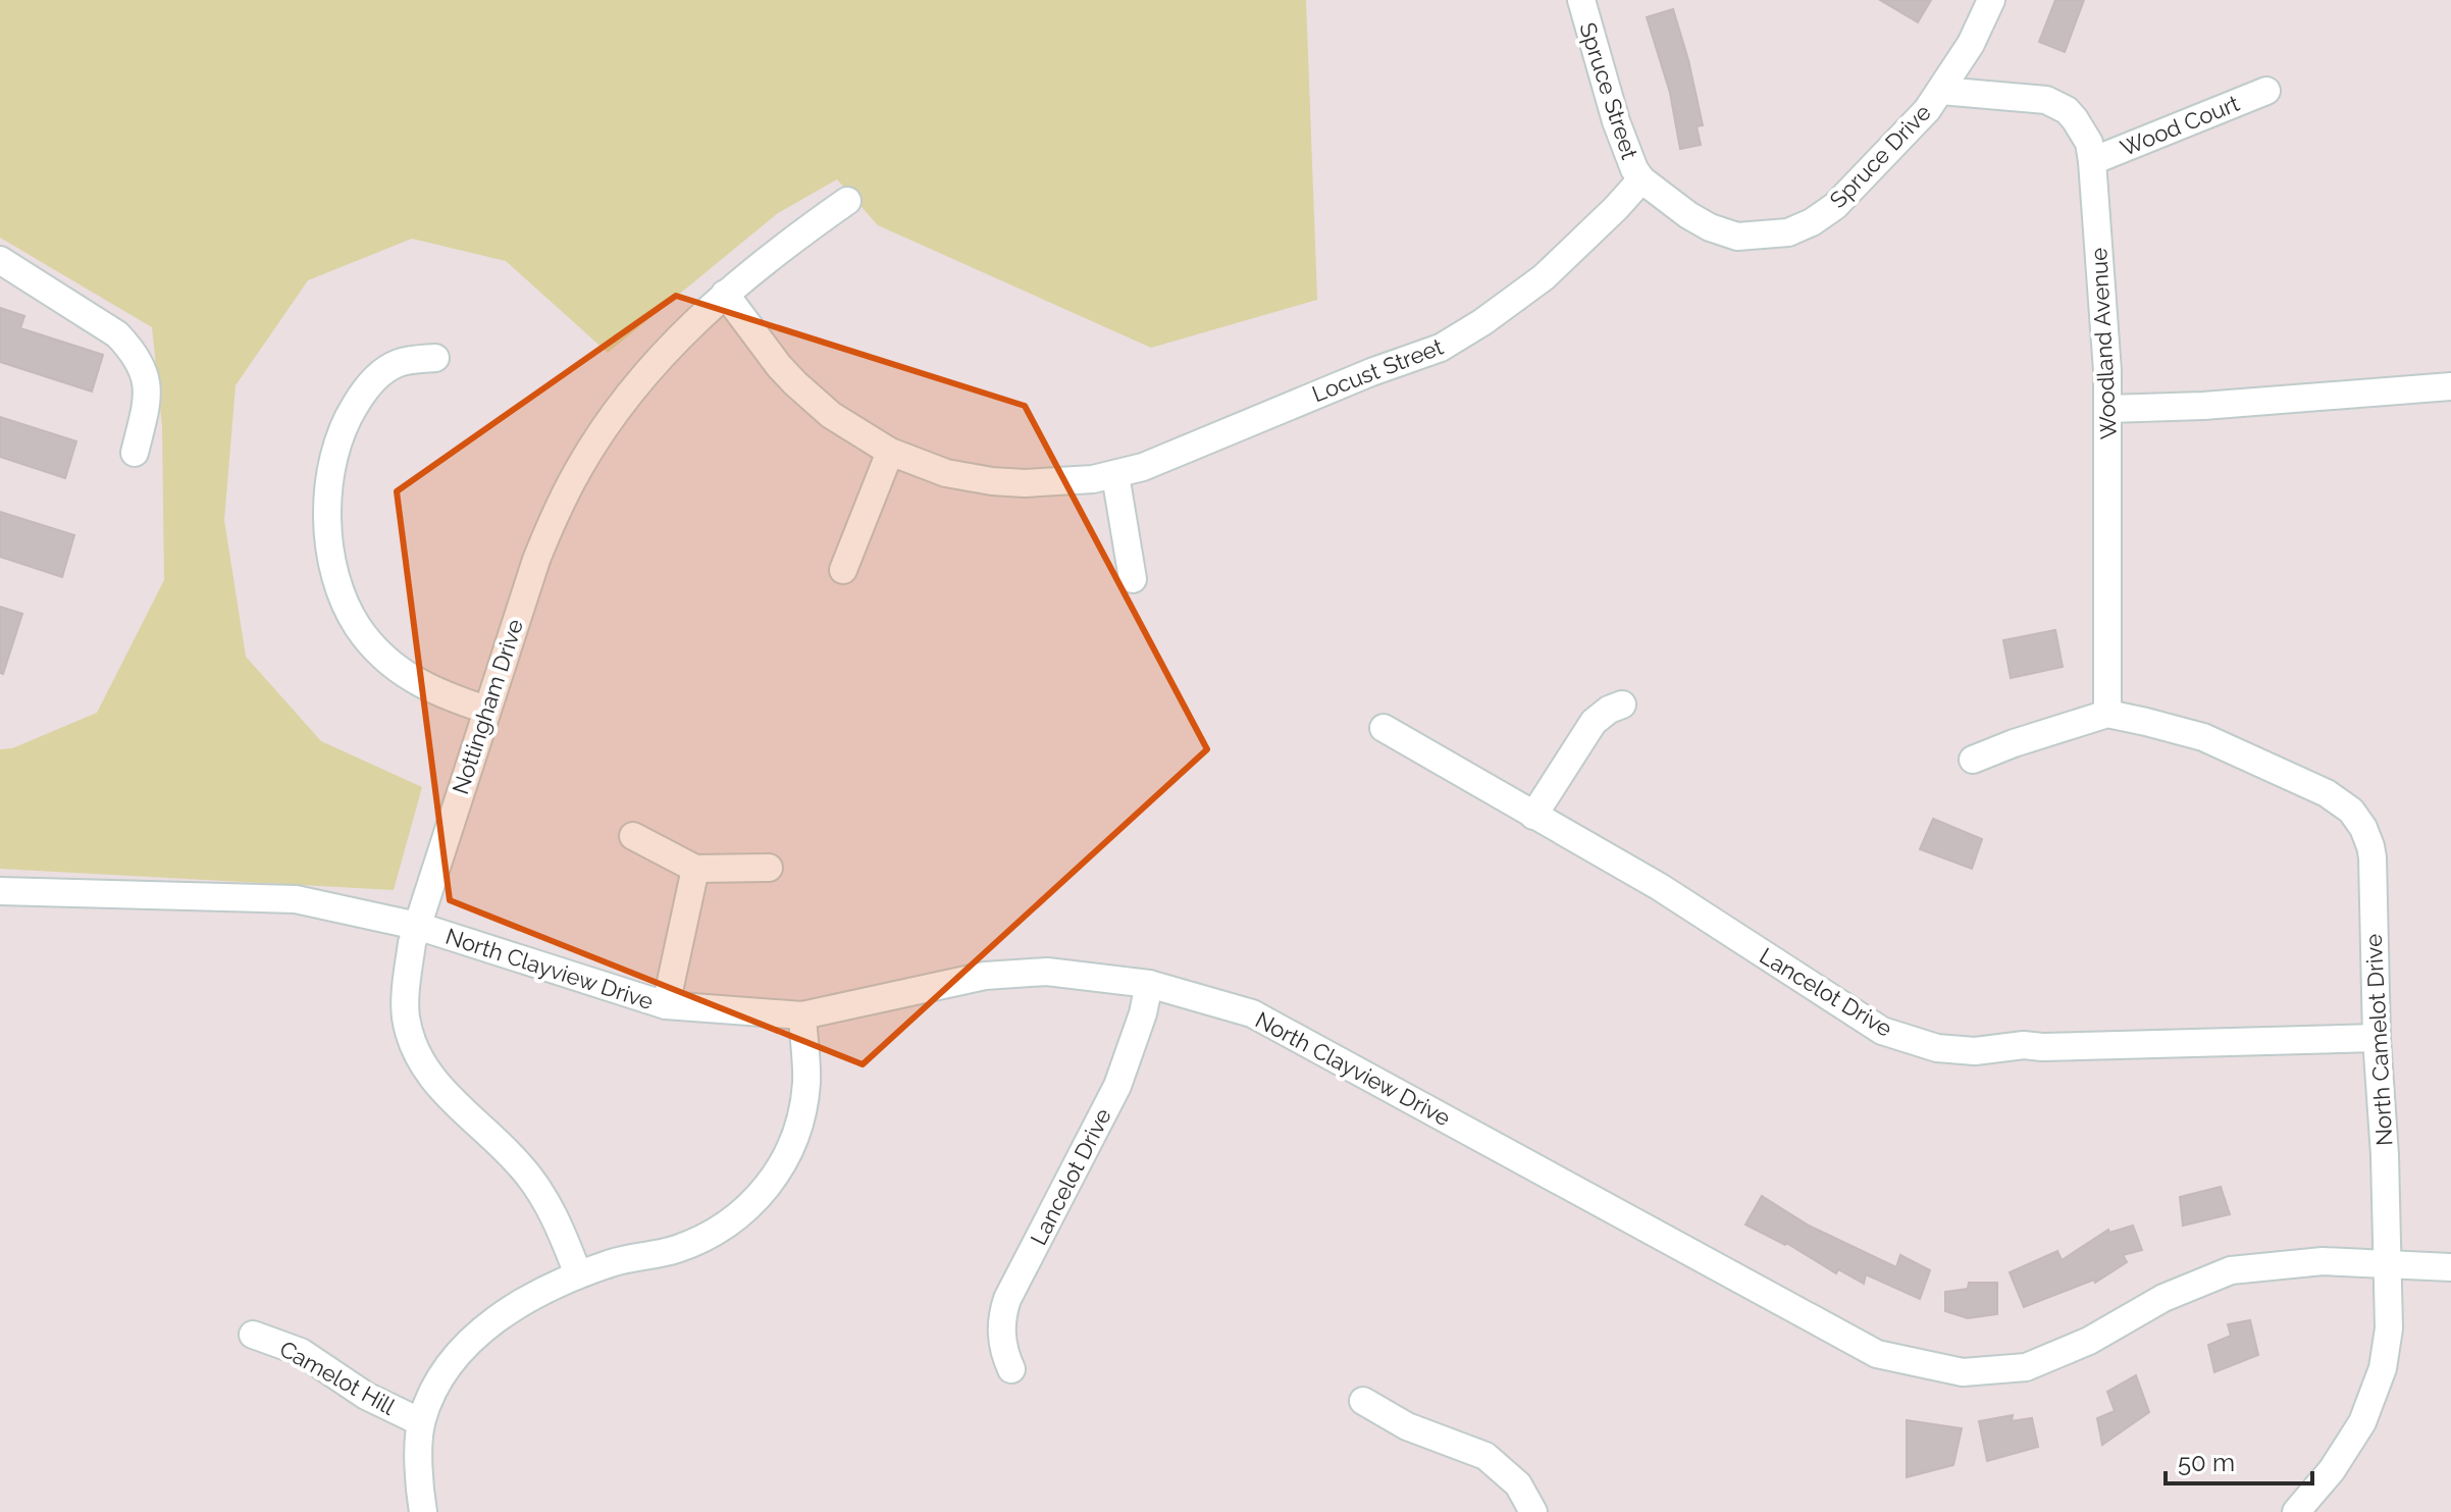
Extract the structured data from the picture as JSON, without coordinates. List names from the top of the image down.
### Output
{
  "streets": {
    "street": [
      "Spruce Street",
      "Wood Court",
      "Spruce Drive",
      "Woodland Avenue",
      "Locust Street",
      "Nottingham Drive",
      "North Clayview Drive",
      "Lancelot Drive",
      "North Camelot Drive",
      "Camelot Hill"
    ]
  },
  "crossings": [
    ["Spruce Street", "Spruce Drive"],
    ["Spruce Street", "Locust Street"],
    ["Wood Court", "Woodland Avenue"],
    ["Spruce Drive", "Woodland Avenue"],
    ["Spruce Drive", "Locust Street"],
    ["Woodland Avenue", "North Camelot Drive"],
    ["Locust Street", "Nottingham Drive"],
    ["Nottingham Drive", "North Clayview Drive"],
    ["North Clayview Drive", "Lancelot Drive"],
    ["North Clayview Drive", "North Camelot Drive"],
    ["Lancelot Drive", "North Camelot Drive"]
  ],
  "scale_bar": "50 m"
}
